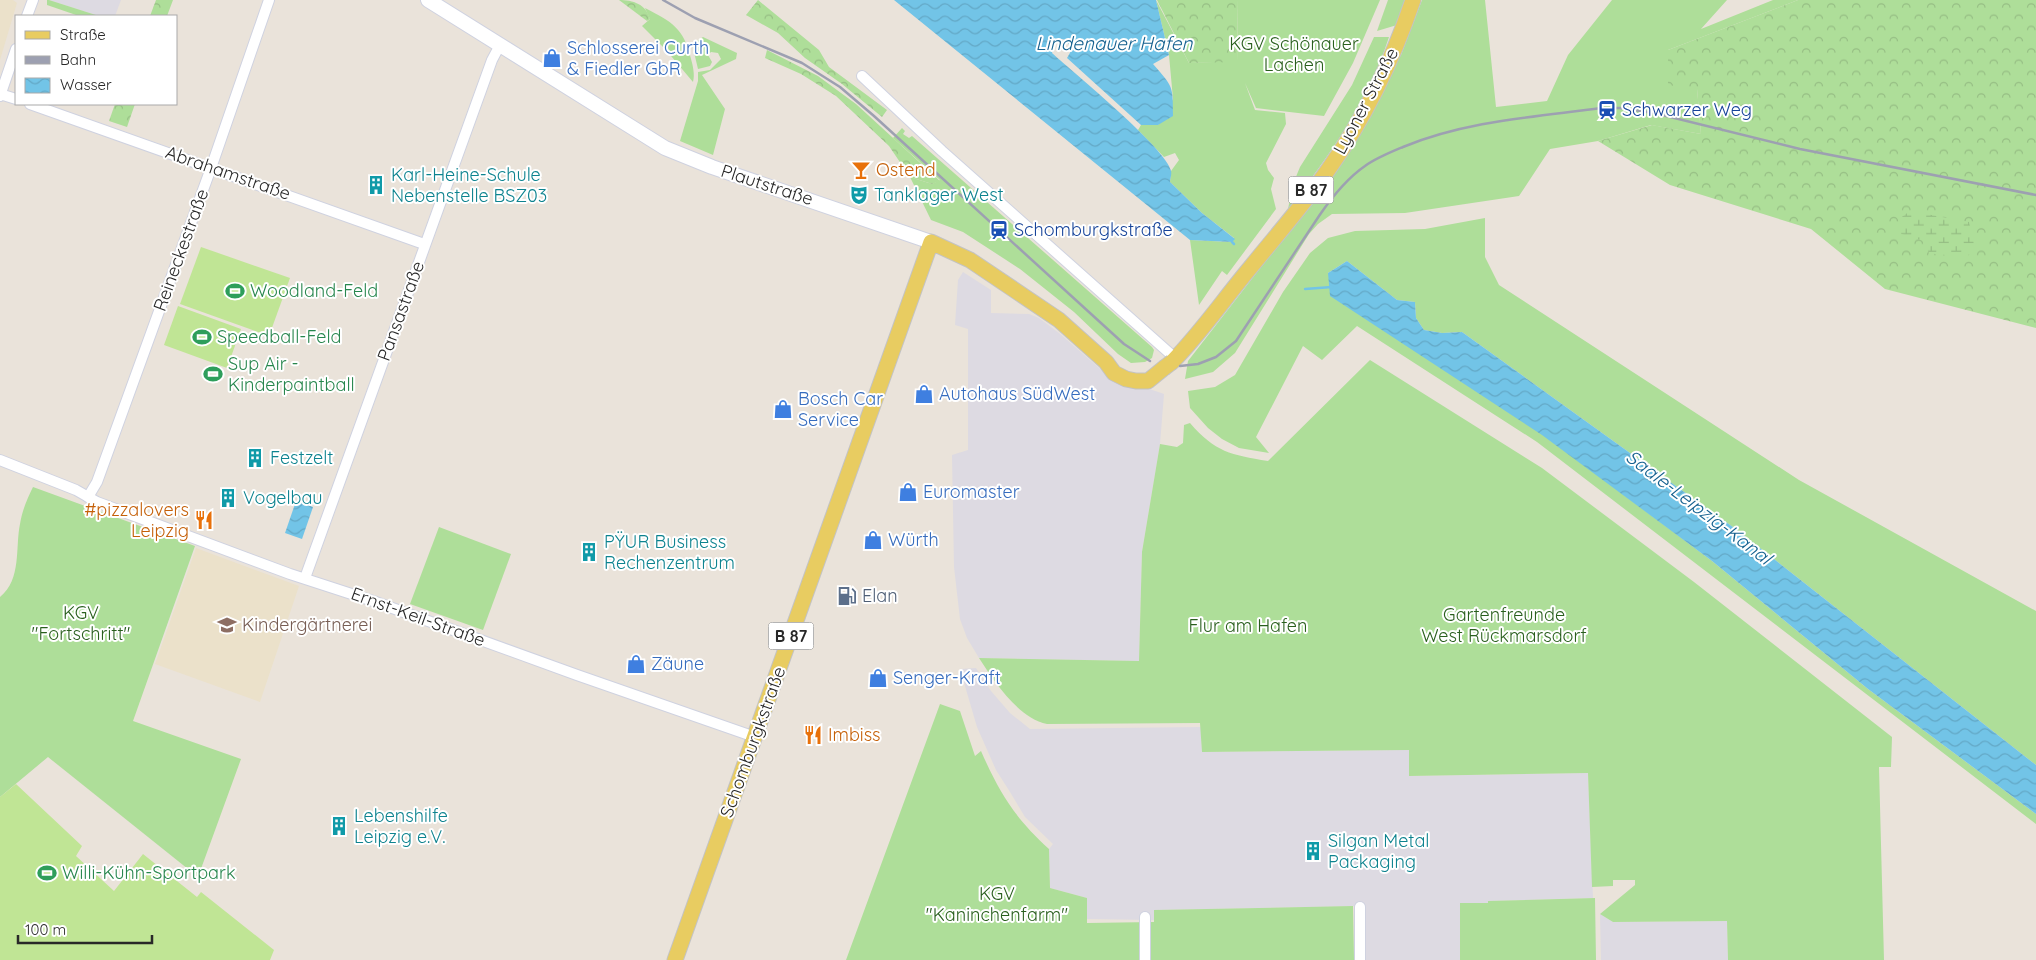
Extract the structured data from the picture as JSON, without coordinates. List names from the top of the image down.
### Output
{
  "streets": {
    "main road": [
      "Lyoner Straße",
      "Plautstraße",
      "B 87",
      "Schomburgkstraße"
    ],
    "street": [
      "Abrahamstraße",
      "Reineckestraße",
      "Pansastraße",
      "Ernst-Keil-Straße"
    ]
  },
  "crossings": [
    ["Lyoner Straße", "Plautstraße"],
    ["Abrahamstraße", "Reineckestraße"],
    ["Abrahamstraße", "Pansastraße"],
    ["Plautstraße", "Pansastraße"],
    ["Plautstraße", "Schomburgkstraße"],
    ["Reineckestraße", "Ernst-Keil-Straße"],
    ["Pansastraße", "Ernst-Keil-Straße"],
    ["Ernst-Keil-Straße", "Schomburgkstraße"]
  ],
  "water": ["Lindenauer Hafen", "Saale-Leipzig-Kanal"],
  "parks": [
    "KGV Schönauer Lachen",
    "KGV \"Fortschritt\"",
    "Gartenfreunde West Rückmarsdorf",
    "Flur am Hafen",
    "KGV \"Kaninchenfarm\""
  ],
  "places": {
    "shop": [
      "Schlosserei Curth & Fiedler GbR",
      "Autohaus SüdWest",
      "Bosch Car Service",
      "Euromaster",
      "Würth",
      "Zäune",
      "Senger-Kraft"
    ],
    "station": ["Schwarzer Weg", "Schomburgkstraße"],
    "bar": ["Ostend"],
    "building": [
      "Karl-Heine-Schule Nebenstelle BSZ03",
      "Festzelt",
      "Vogelbau",
      "PŸUR Business Rechenzentrum",
      "Lebenshilfe Leipzig e.V.",
      "Silgan Metal Packaging"
    ],
    "theatre": ["Tanklager West"],
    "sports": [
      "Woodland-Feld",
      "Speedball-Feld",
      "Sup Air - Kinderpaintball",
      "Willi-Kühn-Sportpark"
    ],
    "restaurant": ["#pizzalovers Leipzig", "Imbiss"],
    "fuel station": ["Elan"],
    "school or university": ["Kindergärtnerei"]
  },
  "legend": ["Straße", "Bahn", "Wasser"],
  "scale_bar": "100 m"
}
